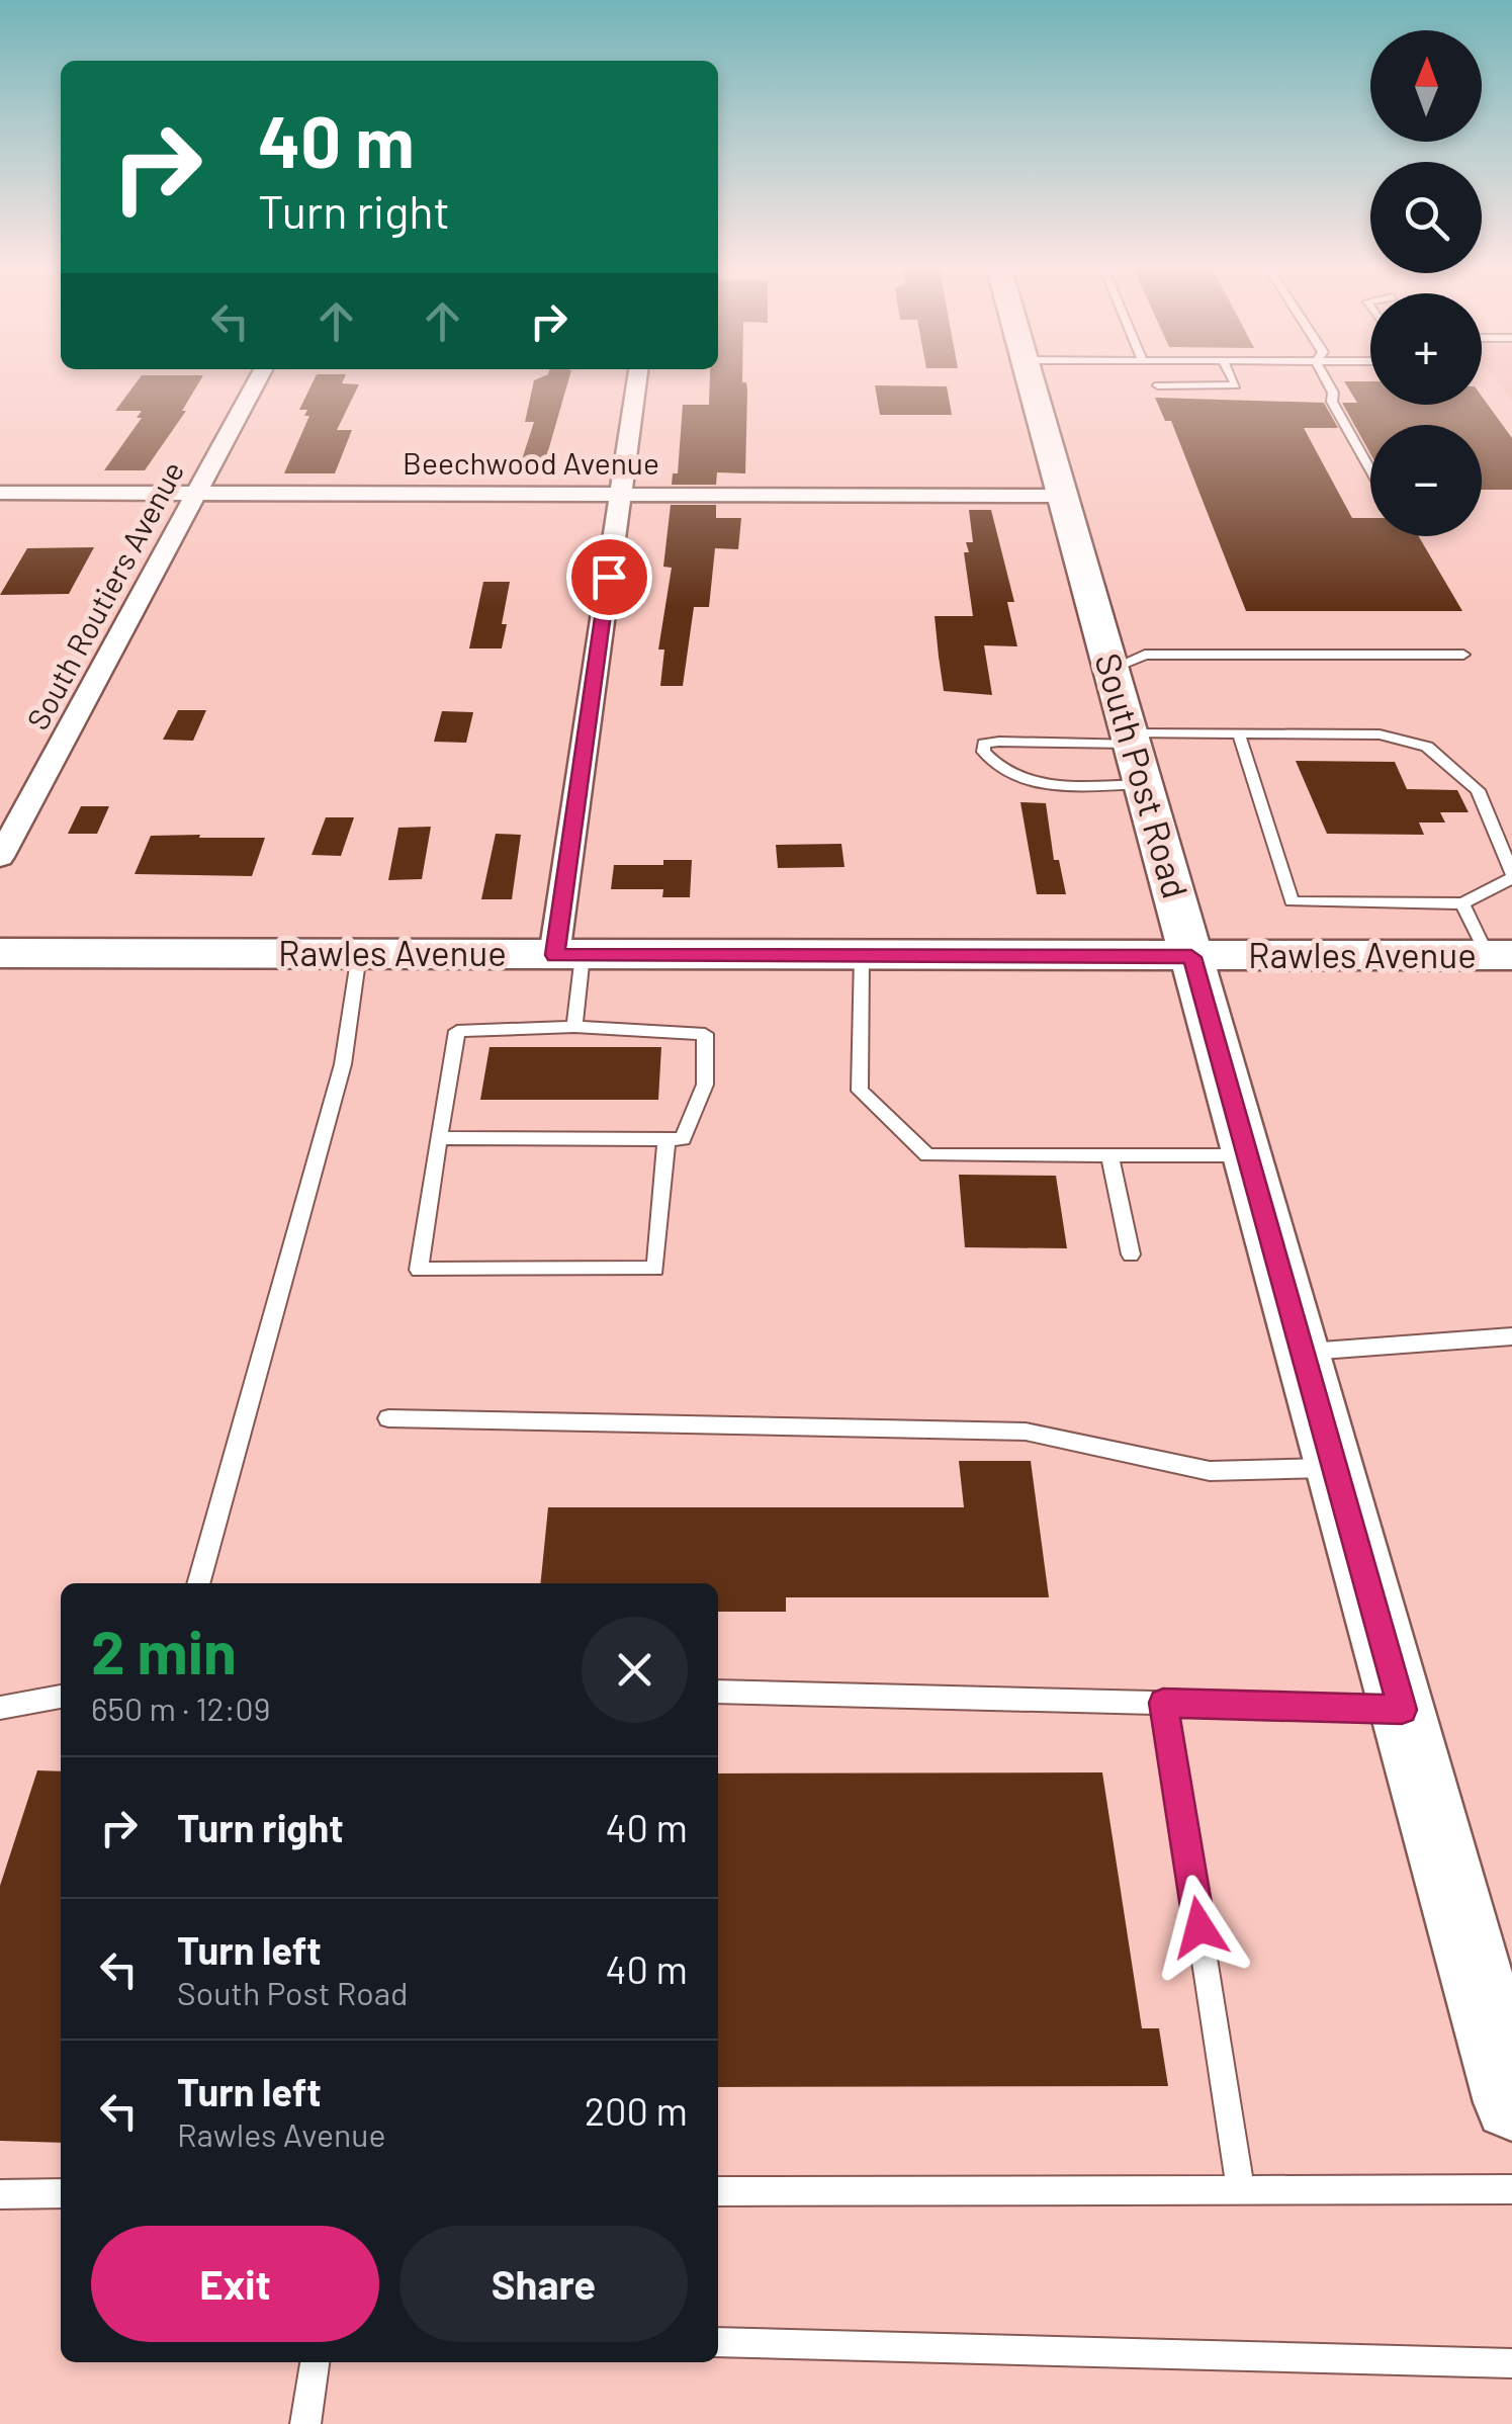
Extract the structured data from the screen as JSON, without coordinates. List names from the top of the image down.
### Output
{
  "streets": {
    "main road": ["South Post Road", "Rawles Avenue"],
    "street": ["Beechwood Avenue", "South Routiers Avenue"]
  },
  "crossings": [
    ["Beechwood Avenue", "South Routiers Avenue"],
    ["Beechwood Avenue", "South Post Road"],
    ["South Post Road", "Rawles Avenue"]
  ],
  "north": "top",
  "page": {
    "map_buttons": ["+", "−"],
    "turn": ["40 m", "Turn right"],
    "heading": ["2 min", "650 m · 12:09"],
    "list": [
      {
        "name": "Turn right",
        "value": "40 m"
      },
      {
        "name": "Turn left",
        "note": "South Post Road",
        "value": "40 m"
      },
      {
        "name": "Turn left",
        "note": "Rawles Avenue",
        "value": "200 m"
      }
    ],
    "buttons": ["Exit", "Share"]
  }
}
